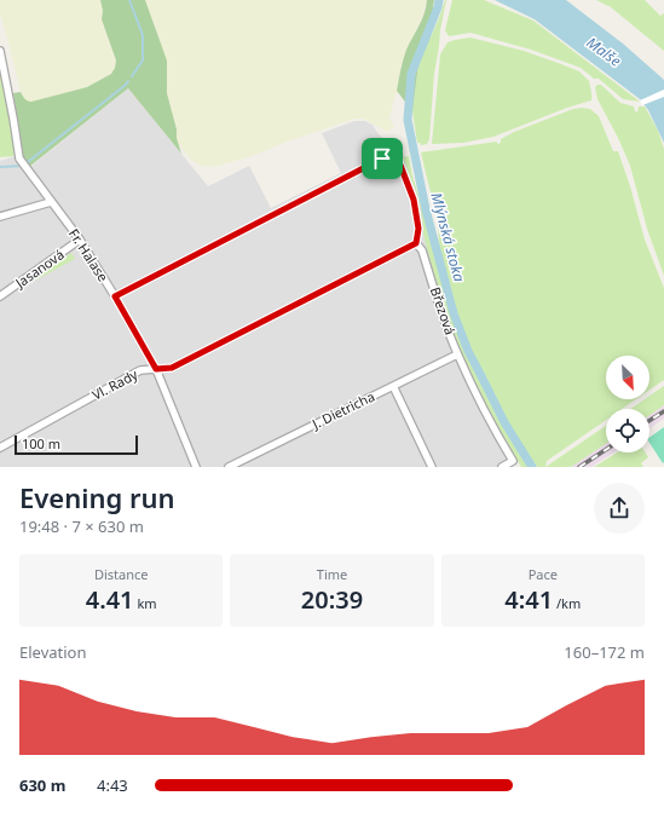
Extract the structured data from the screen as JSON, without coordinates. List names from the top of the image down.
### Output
{
  "streets": {
    "street": [
      "Fr. Halase",
      "Jasanová",
      "Březová",
      "Vl. Rady",
      "J. Dietricha"
    ]
  },
  "crossings": [
    ["Fr. Halase", "Jasanová"],
    ["Fr. Halase", "Vl. Rady"],
    ["Březová", "Vl. Rady"],
    ["Březová", "J. Dietricha"]
  ],
  "water": ["Malše", "Mlýnská stoka"],
  "scale_bar": "100 m",
  "north": "bottom right",
  "page": {
    "scale": "100 m",
    "heading": ["Evening run", "19:48 · 7 × 630 m"],
    "stats": [
      ["Distance", "4.41 km"],
      ["Time", "20:39"],
      ["Pace", "4:41 /km"]
    ],
    "chart": ["Elevation", "160–172 m"],
    "list": [
      {
        "name": "630 m",
        "note": "4:43"
      }
    ]
  }
}
